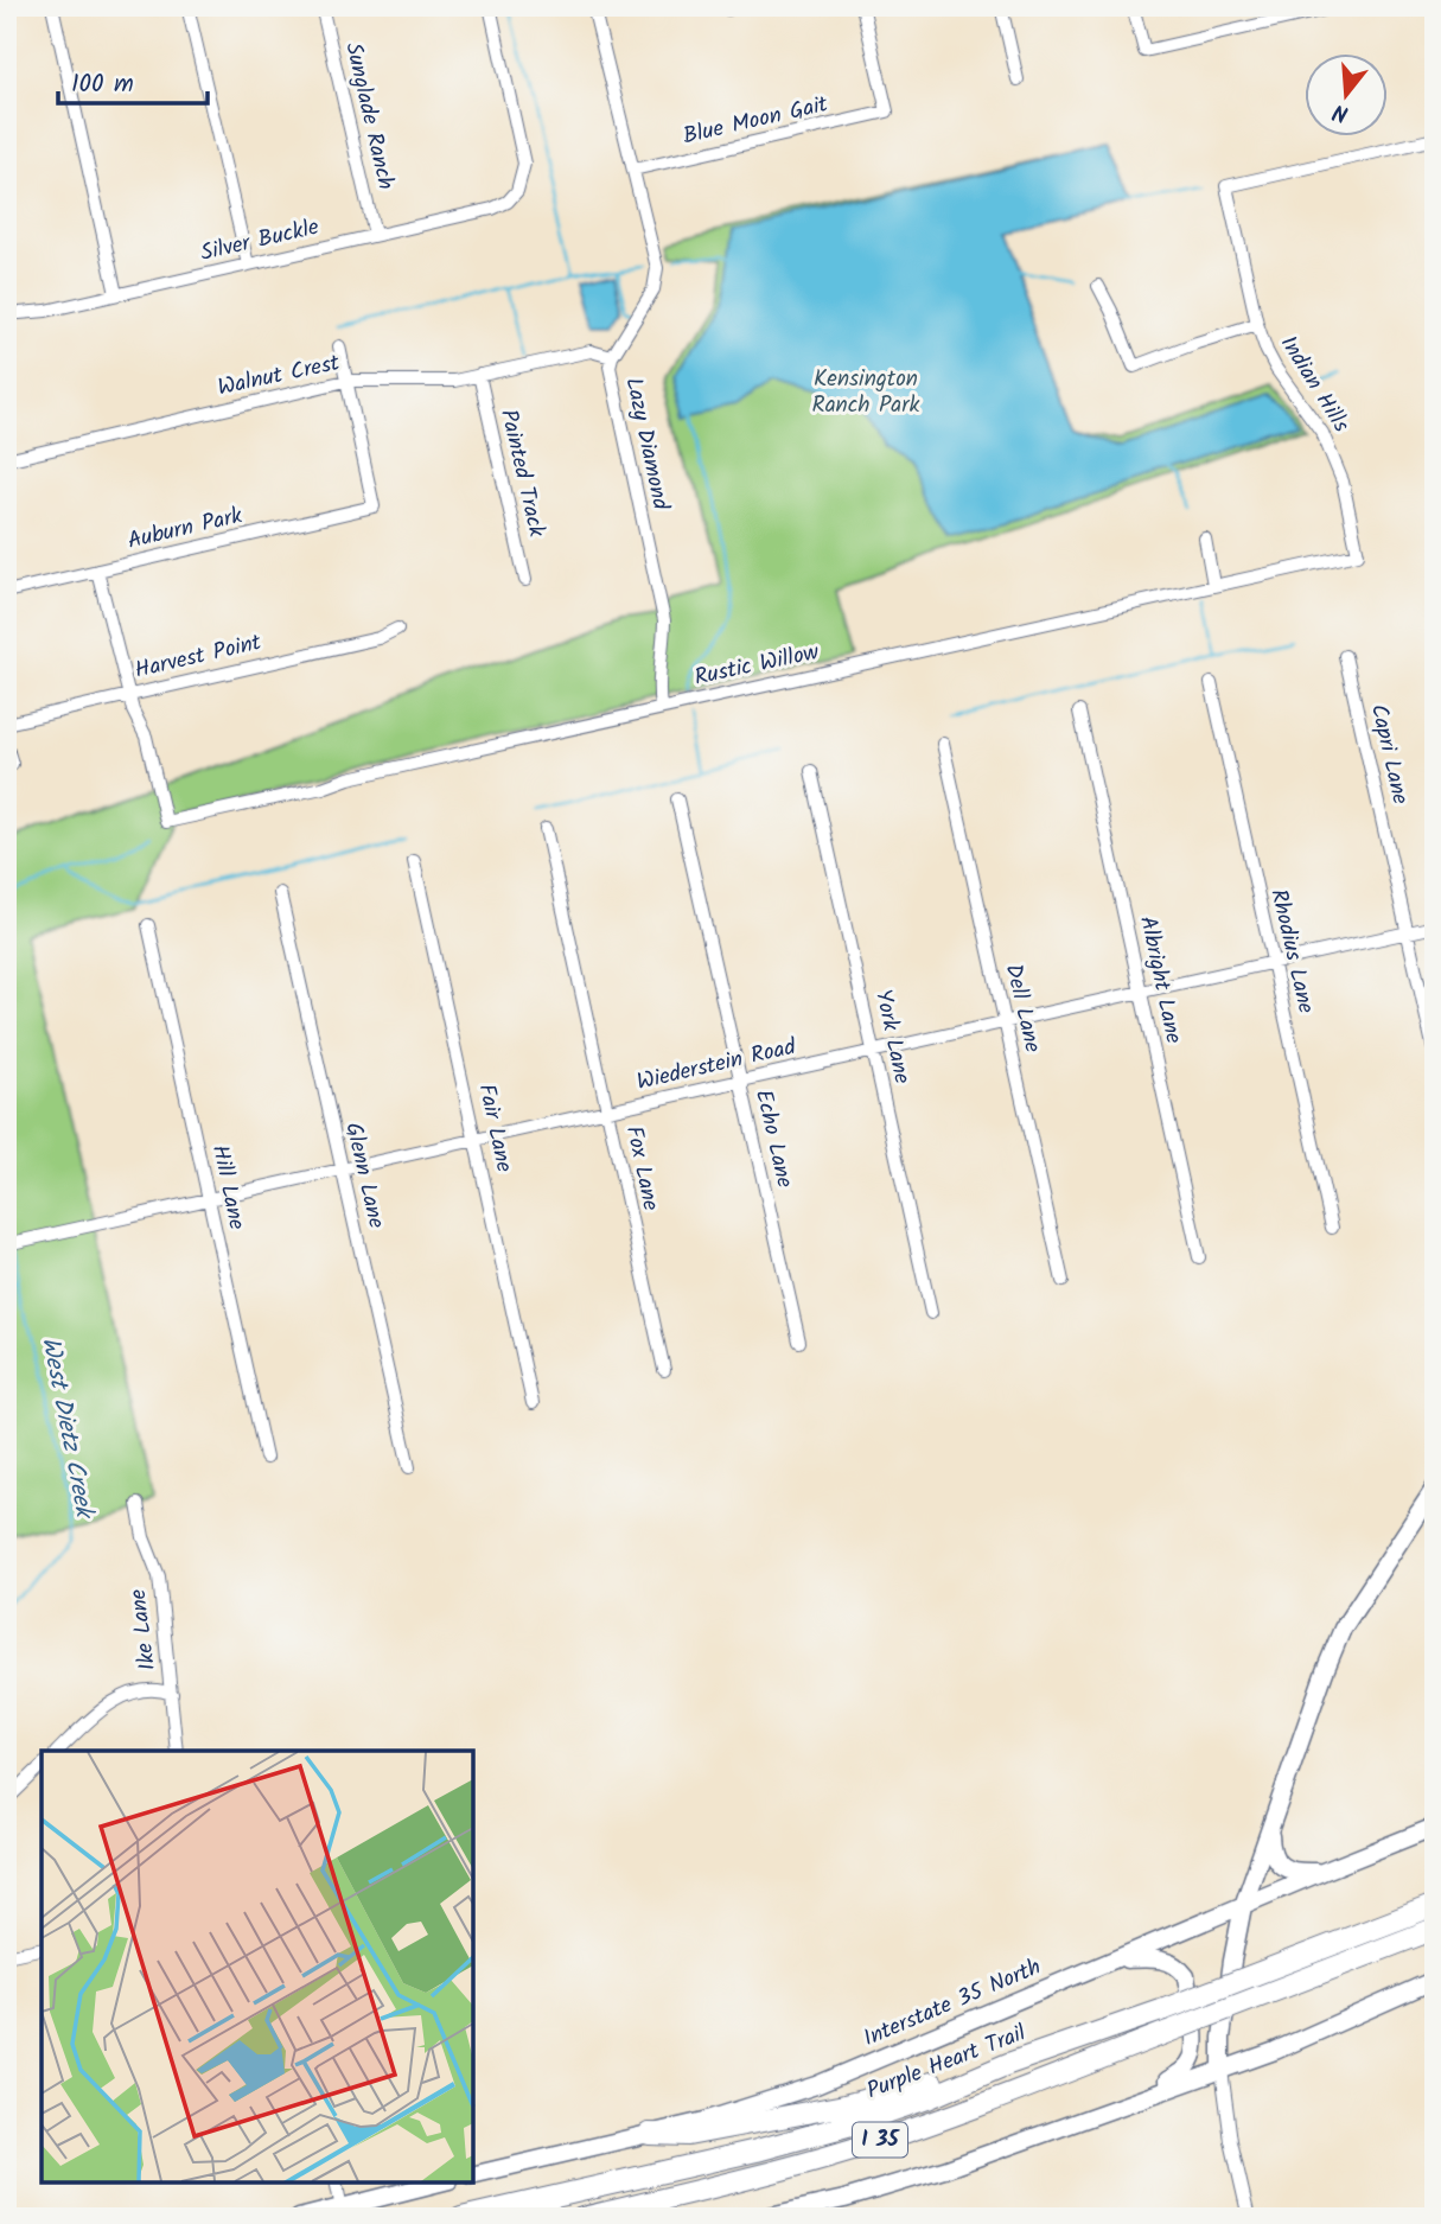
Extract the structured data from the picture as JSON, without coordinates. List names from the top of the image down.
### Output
{
  "streets": {
    "highway": ["Purple Heart Trail", "I 35"],
    "main road": ["Interstate 35 North"],
    "street": [
      "Sunglade Ranch",
      "Blue Moon Gait",
      "Silver Buckle",
      "Walnut Crest",
      "Indian Hills",
      "Lazy Diamond",
      "Painted Track",
      "Auburn Park",
      "Harvest Point",
      "Rustic Willow",
      "Capri Lane",
      "Rhodius Lane",
      "Albright Lane",
      "Dell Lane",
      "York Lane",
      "Wiederstein Road",
      "Fair Lane",
      "Echo Lane",
      "Fox Lane",
      "Glenn Lane",
      "Hill Lane",
      "Ike Lane"
    ]
  },
  "crossings": [
    ["Sunglade Ranch", "Silver Buckle"],
    ["Blue Moon Gait", "Lazy Diamond"],
    ["Walnut Crest", "Lazy Diamond"],
    ["Walnut Crest", "Painted Track"],
    ["Walnut Crest", "Auburn Park"],
    ["Indian Hills", "Rustic Willow"],
    ["Lazy Diamond", "Rustic Willow"],
    ["Harvest Point", "Rustic Willow"],
    ["Capri Lane", "Wiederstein Road"],
    ["Rhodius Lane", "Wiederstein Road"],
    ["Albright Lane", "Wiederstein Road"],
    ["Dell Lane", "Wiederstein Road"],
    ["York Lane", "Wiederstein Road"],
    ["Wiederstein Road", "Fair Lane"],
    ["Wiederstein Road", "Echo Lane"],
    ["Wiederstein Road", "Fox Lane"],
    ["Wiederstein Road", "Glenn Lane"],
    ["Wiederstein Road", "Hill Lane"]
  ],
  "water": ["West Dietz Creek"],
  "parks": ["Kensington Ranch Park"],
  "scale_bar": "100 m",
  "north": "bottom"
}
